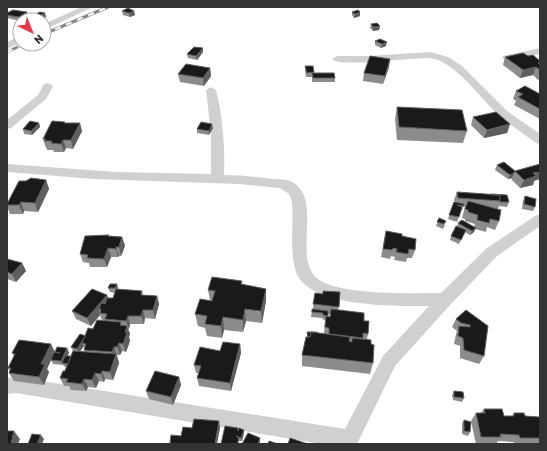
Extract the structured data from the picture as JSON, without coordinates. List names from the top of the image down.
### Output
{
  "north": "bottom right"
}
